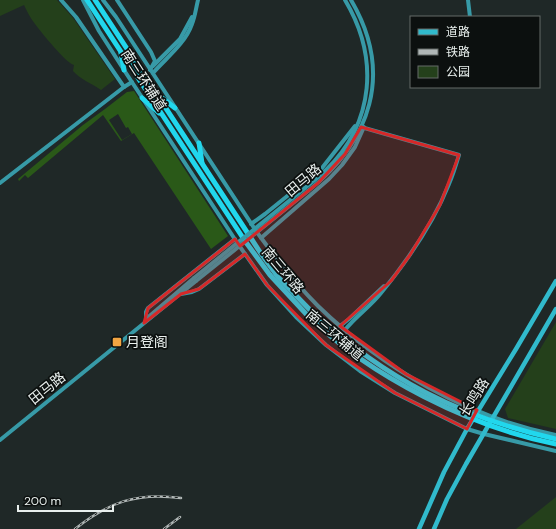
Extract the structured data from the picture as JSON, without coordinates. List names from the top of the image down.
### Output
{
  "streets": {
    "highway": ["南三环路"],
    "main road": ["长鸣路"],
    "street": ["南三环辅道", "田马路"]
  },
  "crossings": [
    ["南三环辅道", "长鸣路"]
  ],
  "places": {
    "transit": ["月登阁"]
  },
  "legend": ["道路", "铁路", "公园"],
  "scale_bar": "200 m"
}
